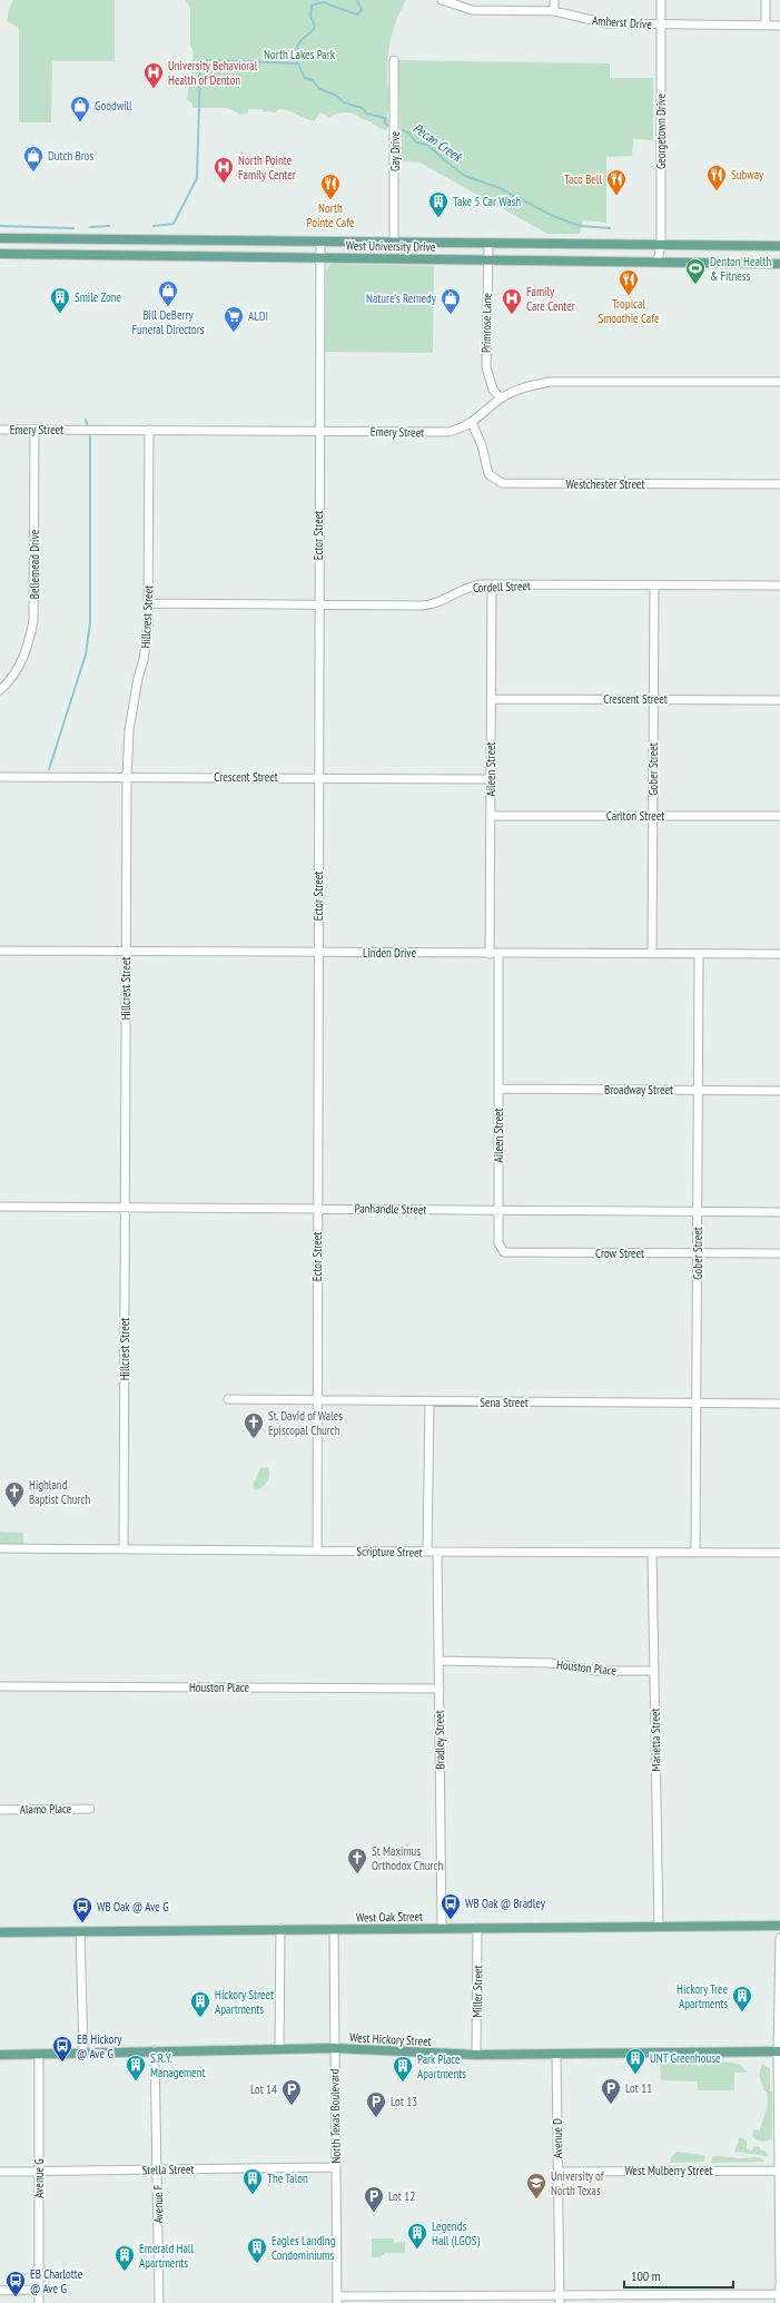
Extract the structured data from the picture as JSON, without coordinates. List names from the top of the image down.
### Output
{
  "streets": {
    "main road": ["West University Drive", "West Oak Street", "West Hickory Street"],
    "street": [
      "Amherst Drive",
      "Georgetown Drive",
      "Gay Drive",
      "Primrose Lane",
      "Emery Street",
      "Westchester Street",
      "Ector Street",
      "Bellemead Drive",
      "Cordell Street",
      "Hillcrest Street",
      "Crescent Street",
      "Aileen Street",
      "Gober Street",
      "Carlton Street",
      "Linden Drive",
      "Broadway Street",
      "Panhandle Street",
      "Crow Street",
      "Sena Street",
      "Scripture Street",
      "Houston Place",
      "Bradley Street",
      "Marietta Street",
      "Alamo Place",
      "Miller Street",
      "North Texas Boulevard",
      "Avenue D",
      "Stella Street",
      "West Mulberry Street",
      "Avenue G",
      "Avenue F"
    ]
  },
  "crossings": [
    ["Amherst Drive", "Georgetown Drive"],
    ["Georgetown Drive", "West University Drive"],
    ["Gay Drive", "West University Drive"],
    ["West University Drive", "Primrose Lane"],
    ["West University Drive", "Ector Street"],
    ["Primrose Lane", "Emery Street"],
    ["Emery Street", "Westchester Street"],
    ["Emery Street", "Ector Street"],
    ["Emery Street", "Bellemead Drive"],
    ["Emery Street", "Hillcrest Street"],
    ["Ector Street", "Cordell Street"],
    ["Ector Street", "Crescent Street"],
    ["Ector Street", "Linden Drive"],
    ["Ector Street", "Panhandle Street"],
    ["Ector Street", "Sena Street"],
    ["Ector Street", "Scripture Street"],
    ["Cordell Street", "Hillcrest Street"],
    ["Cordell Street", "Aileen Street"],
    ["Cordell Street", "Gober Street"],
    ["Hillcrest Street", "Crescent Street"],
    ["Hillcrest Street", "Linden Drive"],
    ["Hillcrest Street", "Panhandle Street"],
    ["Hillcrest Street", "Scripture Street"],
    ["Crescent Street", "Aileen Street"],
    ["Crescent Street", "Gober Street"],
    ["Aileen Street", "Carlton Street"],
    ["Aileen Street", "Linden Drive"],
    ["Aileen Street", "Broadway Street"],
    ["Aileen Street", "Panhandle Street"],
    ["Aileen Street", "Crow Street"],
    ["Gober Street", "Carlton Street"],
    ["Gober Street", "Linden Drive"],
    ["Gober Street", "Broadway Street"],
    ["Gober Street", "Panhandle Street"],
    ["Gober Street", "Crow Street"],
    ["Gober Street", "Sena Street"],
    ["Gober Street", "Scripture Street"],
    ["Panhandle Street", "Crow Street"],
    ["Scripture Street", "Bradley Street"],
    ["Scripture Street", "Marietta Street"],
    ["Houston Place", "Bradley Street"],
    ["Houston Place", "Marietta Street"],
    ["Bradley Street", "West Oak Street"],
    ["Marietta Street", "West Oak Street"],
    ["West Oak Street", "Miller Street"],
    ["West Oak Street", "North Texas Boulevard"],
    ["Miller Street", "West Hickory Street"],
    ["West Hickory Street", "North Texas Boulevard"],
    ["West Hickory Street", "Avenue D"],
    ["West Hickory Street", "Avenue G"],
    ["West Hickory Street", "Avenue F"],
    ["North Texas Boulevard", "Stella Street"],
    ["Avenue D", "West Mulberry Street"],
    ["Stella Street", "Avenue G"],
    ["Stella Street", "Avenue F"]
  ],
  "water": ["Pecan Creek"],
  "parks": ["North Lakes Park"],
  "places": {
    "hospital": ["University Behavioral Health of Denton", "North Pointe Family Center", "Family Care Center"],
    "shop": [
      "Goodwill",
      "Dutch Bros",
      "Bill DeBerry Funeral Directors",
      "Nature's Remedy"
    ],
    "restaurant": [
      "Subway",
      "Taco Bell",
      "North Pointe Cafe",
      "Tropical Smoothie Cafe"
    ],
    "building": [
      "Take 5 Car Wash",
      "Smile Zone",
      "Hickory Tree Apartments",
      "Hickory Street Apartments",
      "UNT Greenhouse",
      "S.R.Y. Management",
      "Park Place Apartments",
      "The Talon",
      "Legends Hall (LGOS)",
      "Eagles Landing Condominiums",
      "Emerald Hall Apartments"
    ],
    "sports": ["Denton Health & Fitness"],
    "supermarket": ["ALDI"],
    "church": ["St. David of Wales Episcopal Church", "Highland Baptist Church", "St Maximus Orthodox Church"],
    "bus stop": [
      "WB Oak @ Bradley",
      "WB Oak @ Ave G",
      "EB Hickory @ Ave G",
      "EB Charlotte @ Ave G"
    ],
    "parking": [
      "Lot 11",
      "Lot 14",
      "Lot 13",
      "Lot 12"
    ],
    "school or university": ["University of North Texas"]
  },
  "scale_bar": "100 m"
}
